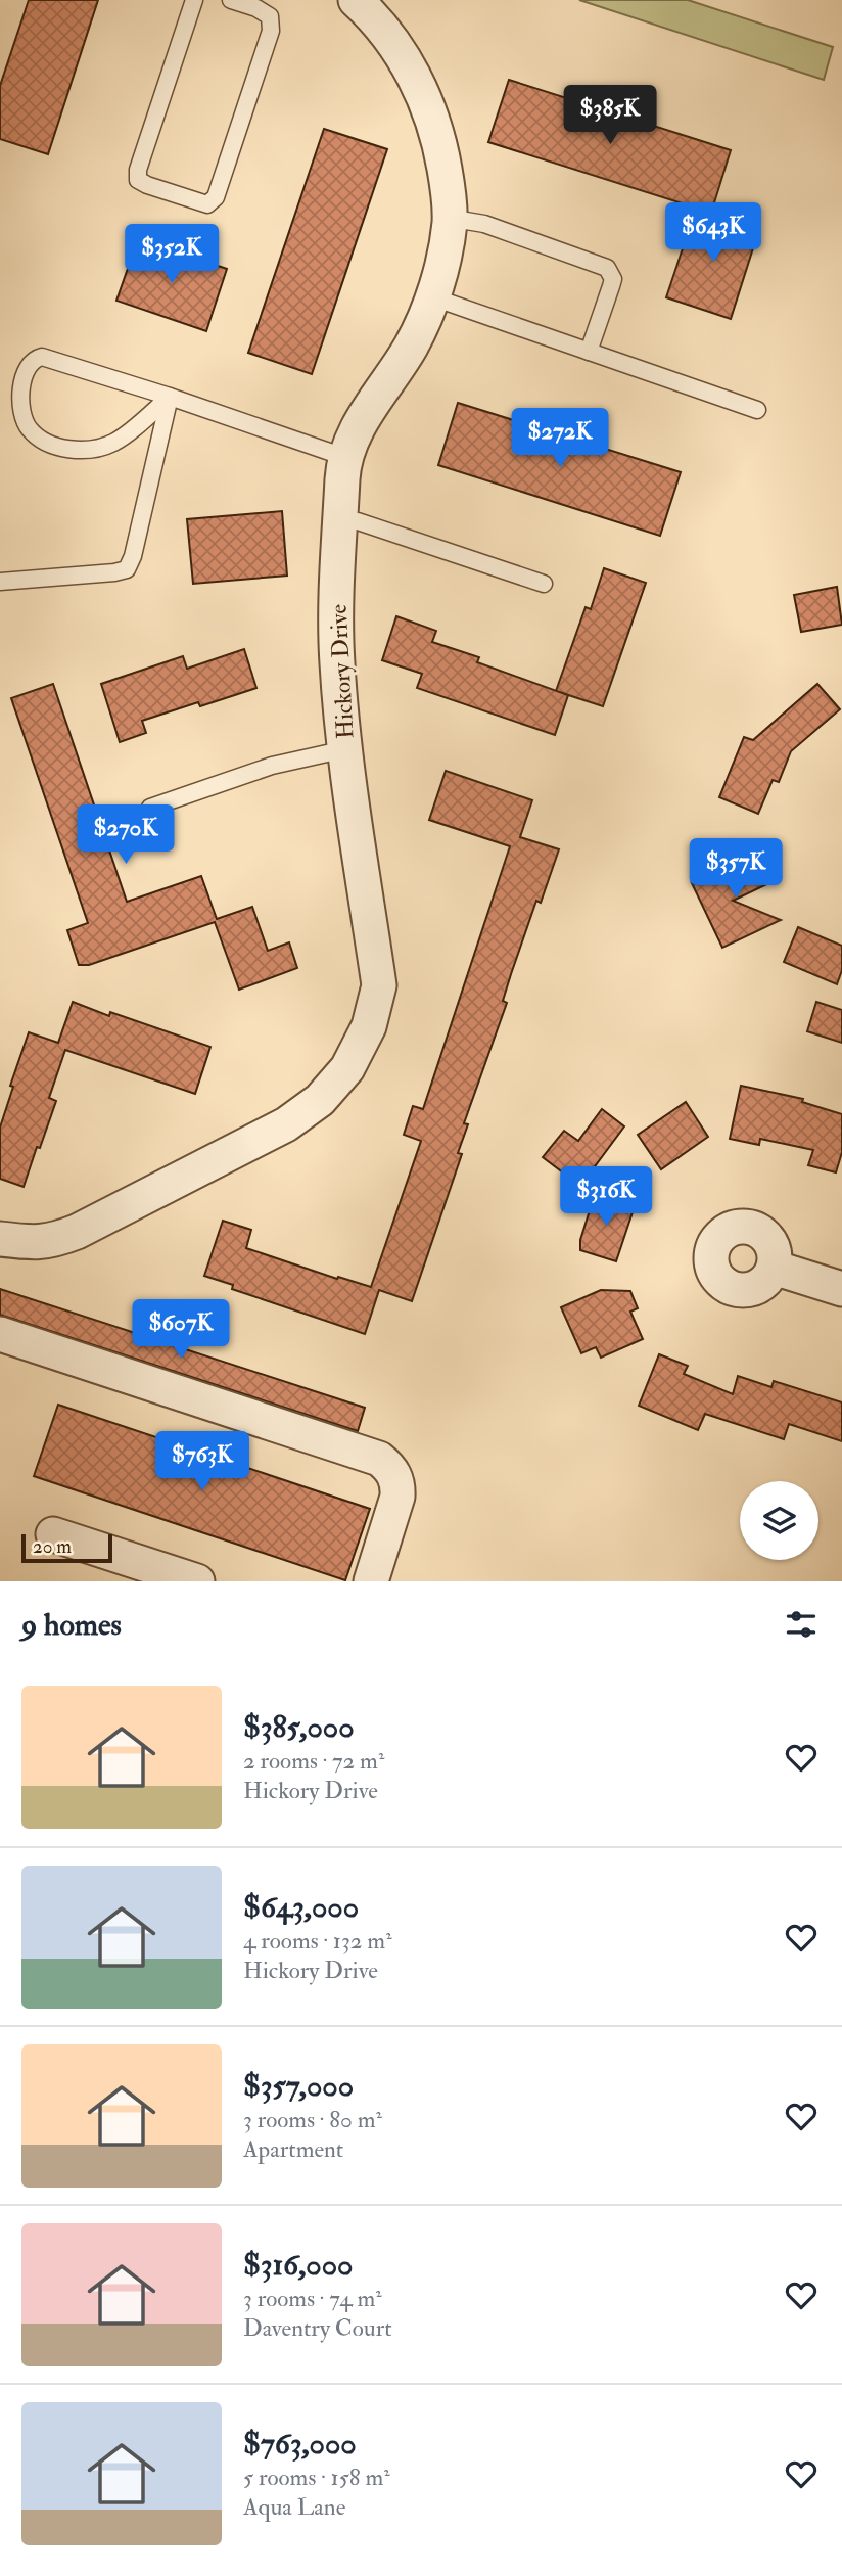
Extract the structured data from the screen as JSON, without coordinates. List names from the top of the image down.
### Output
{
  "streets": {
    "street": ["Hickory Drive"]
  },
  "scale_bar": "20 m",
  "page": {
    "price": [
      "$385K",
      "$643K",
      "$352K",
      "$272K",
      "$270K",
      "$357K",
      "$316K",
      "$607K",
      "$763K"
    ],
    "scale": "20 m",
    "heading": "9 homes",
    "list": [
      {
        "name": "$385,000",
        "note": "2 rooms · 72 m² · Hickory Drive"
      },
      {
        "name": "$643,000",
        "note": "4 rooms · 132 m² · Hickory Drive"
      },
      {
        "name": "$357,000",
        "note": "3 rooms · 80 m² · Apartment"
      },
      {
        "name": "$316,000",
        "note": "3 rooms · 74 m² · Daventry Court"
      },
      {
        "name": "$763,000",
        "note": "5 rooms · 158 m² · Aqua Lane"
      }
    ]
  }
}
